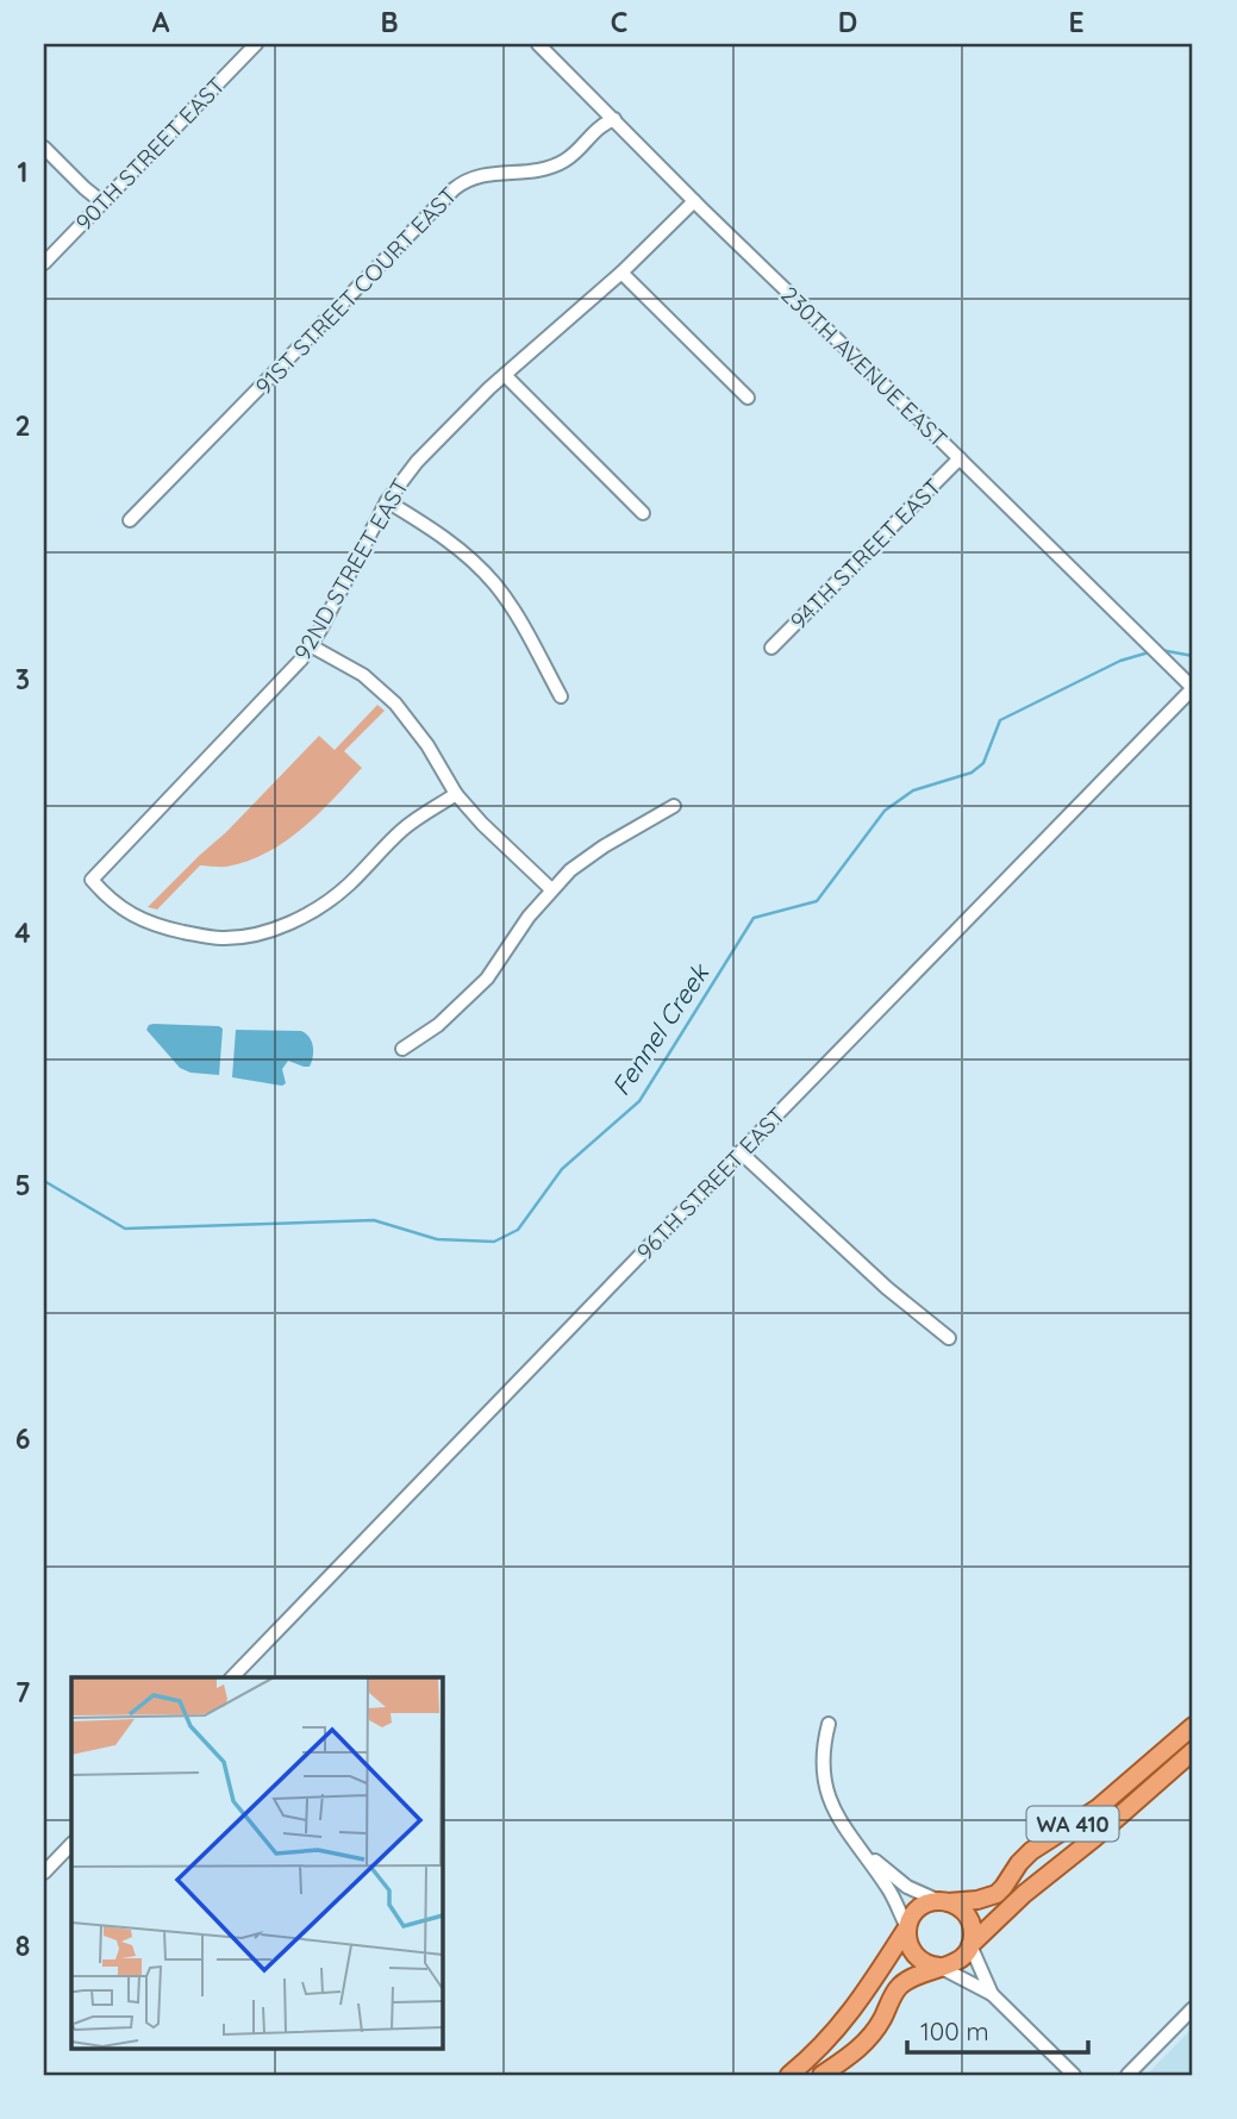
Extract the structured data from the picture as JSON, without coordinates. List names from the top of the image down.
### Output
{
  "streets": {
    "main road": ["WA 410"],
    "street": [
      "90TH STREET EAST",
      "91ST STREET COURT EAST",
      "230TH AVENUE EAST",
      "94TH STREET EAST",
      "92ND STREET EAST",
      "96TH STREET EAST"
    ]
  },
  "crossings": [
    ["91ST STREET COURT EAST", "230TH AVENUE EAST"],
    ["230TH AVENUE EAST", "94TH STREET EAST"],
    ["230TH AVENUE EAST", "92ND STREET EAST"],
    ["230TH AVENUE EAST", "96TH STREET EAST"]
  ],
  "water": ["Fennel Creek"],
  "scale_bar": "100 m",
  "grid": {
    "columns": [
      "A",
      "B",
      "C",
      "D",
      "E"
    ],
    "rows": [
      "1",
      "2",
      "3",
      "4",
      "5",
      "6",
      "7",
      "8"
    ]
  }
}
